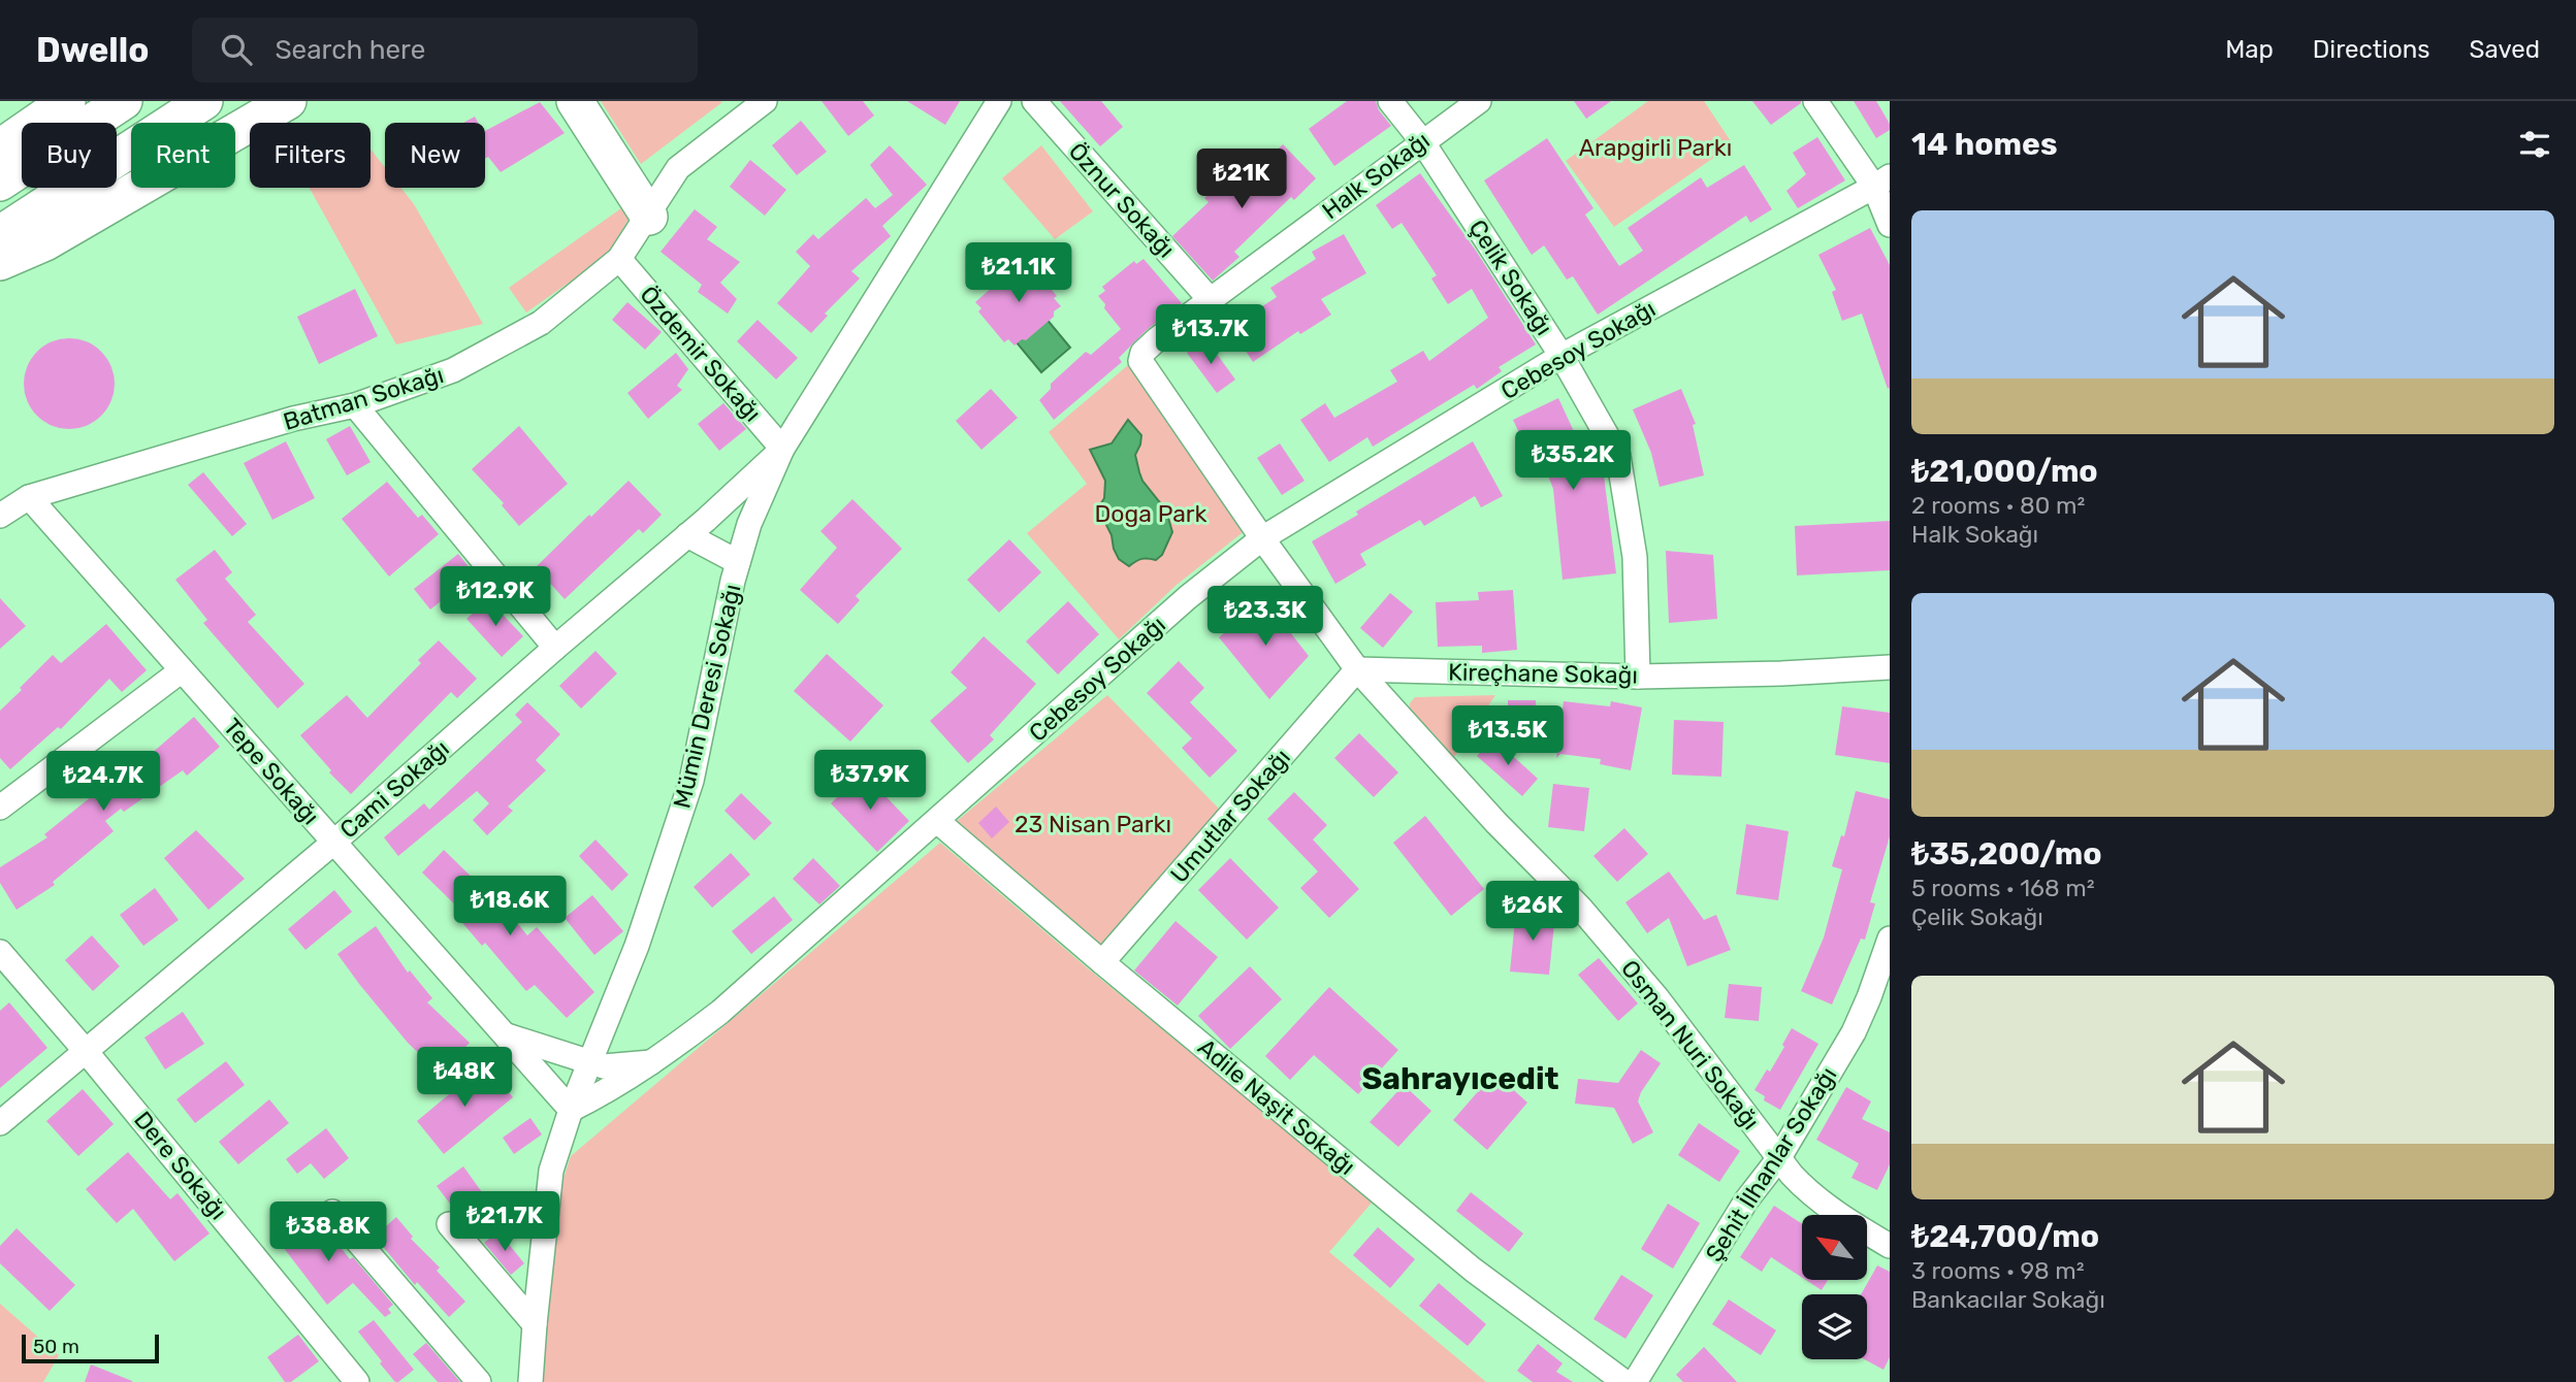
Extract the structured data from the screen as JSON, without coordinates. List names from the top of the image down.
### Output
{
  "streets": {
    "street": [
      "Halk Sokağı",
      "Öznur Sokağı",
      "Çelik Sokağı",
      "Cebesoy Sokağı",
      "Özdemir Sokağı",
      "Batman Sokağı",
      "Kireçhane Sokağı",
      "Mümin Deresi Sokağı",
      "Tepe Sokağı",
      "Cami Sokağı",
      "Umutlar Sokağı",
      "Osman Nuri Sokağı",
      "Adile Naşit Sokağı",
      "Şehit İlhanlar Sokağı",
      "Dere Sokağı"
    ]
  },
  "crossings": [
    ["Halk Sokağı", "Öznur Sokağı"],
    ["Halk Sokağı", "Çelik Sokağı"],
    ["Halk Sokağı", "Cebesoy Sokağı"],
    ["Çelik Sokağı", "Cebesoy Sokağı"],
    ["Çelik Sokağı", "Kireçhane Sokağı"],
    ["Cebesoy Sokağı", "Mümin Deresi Sokağı"],
    ["Cebesoy Sokağı", "Tepe Sokağı"],
    ["Cebesoy Sokağı", "Adile Naşit Sokağı"],
    ["Özdemir Sokağı", "Batman Sokağı"],
    ["Özdemir Sokağı", "Mümin Deresi Sokağı"],
    ["Özdemir Sokağı", "Cami Sokağı"],
    ["Batman Sokağı", "Tepe Sokağı"],
    ["Kireçhane Sokağı", "Umutlar Sokağı"],
    ["Kireçhane Sokağı", "Osman Nuri Sokağı"],
    ["Mümin Deresi Sokağı", "Tepe Sokağı"],
    ["Mümin Deresi Sokağı", "Cami Sokağı"],
    ["Tepe Sokağı", "Cami Sokağı"],
    ["Cami Sokağı", "Dere Sokağı"],
    ["Umutlar Sokağı", "Osman Nuri Sokağı"],
    ["Umutlar Sokağı", "Adile Naşit Sokağı"],
    ["Osman Nuri Sokağı", "Şehit İlhanlar Sokağı"]
  ],
  "districts": ["Sahrayıcedit"],
  "parks": ["Arapgirli Parkı", "Doga Park", "23 Nisan Parkı"],
  "scale_bar": "50 m",
  "north": "top left",
  "page": {
    "header": "Dwello",
    "search": "Search here",
    "nav": ["Map", "Directions", "Saved"],
    "heading": "14 homes",
    "chip": [
      "Buy",
      "Rent",
      "Filters",
      "New"
    ],
    "price": [
      "₺21K",
      "₺21.1K",
      "₺13.7K",
      "₺35.2K",
      "₺12.9K",
      "₺23.3K",
      "₺13.5K",
      "₺37.9K",
      "₺24.7K",
      "₺18.6K",
      "₺26K",
      "₺48K",
      "₺21.7K",
      "₺38.8K"
    ],
    "list": [
      {
        "name": "₺21,000/mo",
        "note": "2 rooms · 80 m² · Halk Sokağı"
      },
      {
        "name": "₺35,200/mo",
        "note": "5 rooms · 168 m² · Çelik Sokağı"
      },
      {
        "name": "₺24,700/mo",
        "note": "3 rooms · 98 m² · Bankacılar Sokağı"
      }
    ],
    "scale": "50 m"
  }
}
